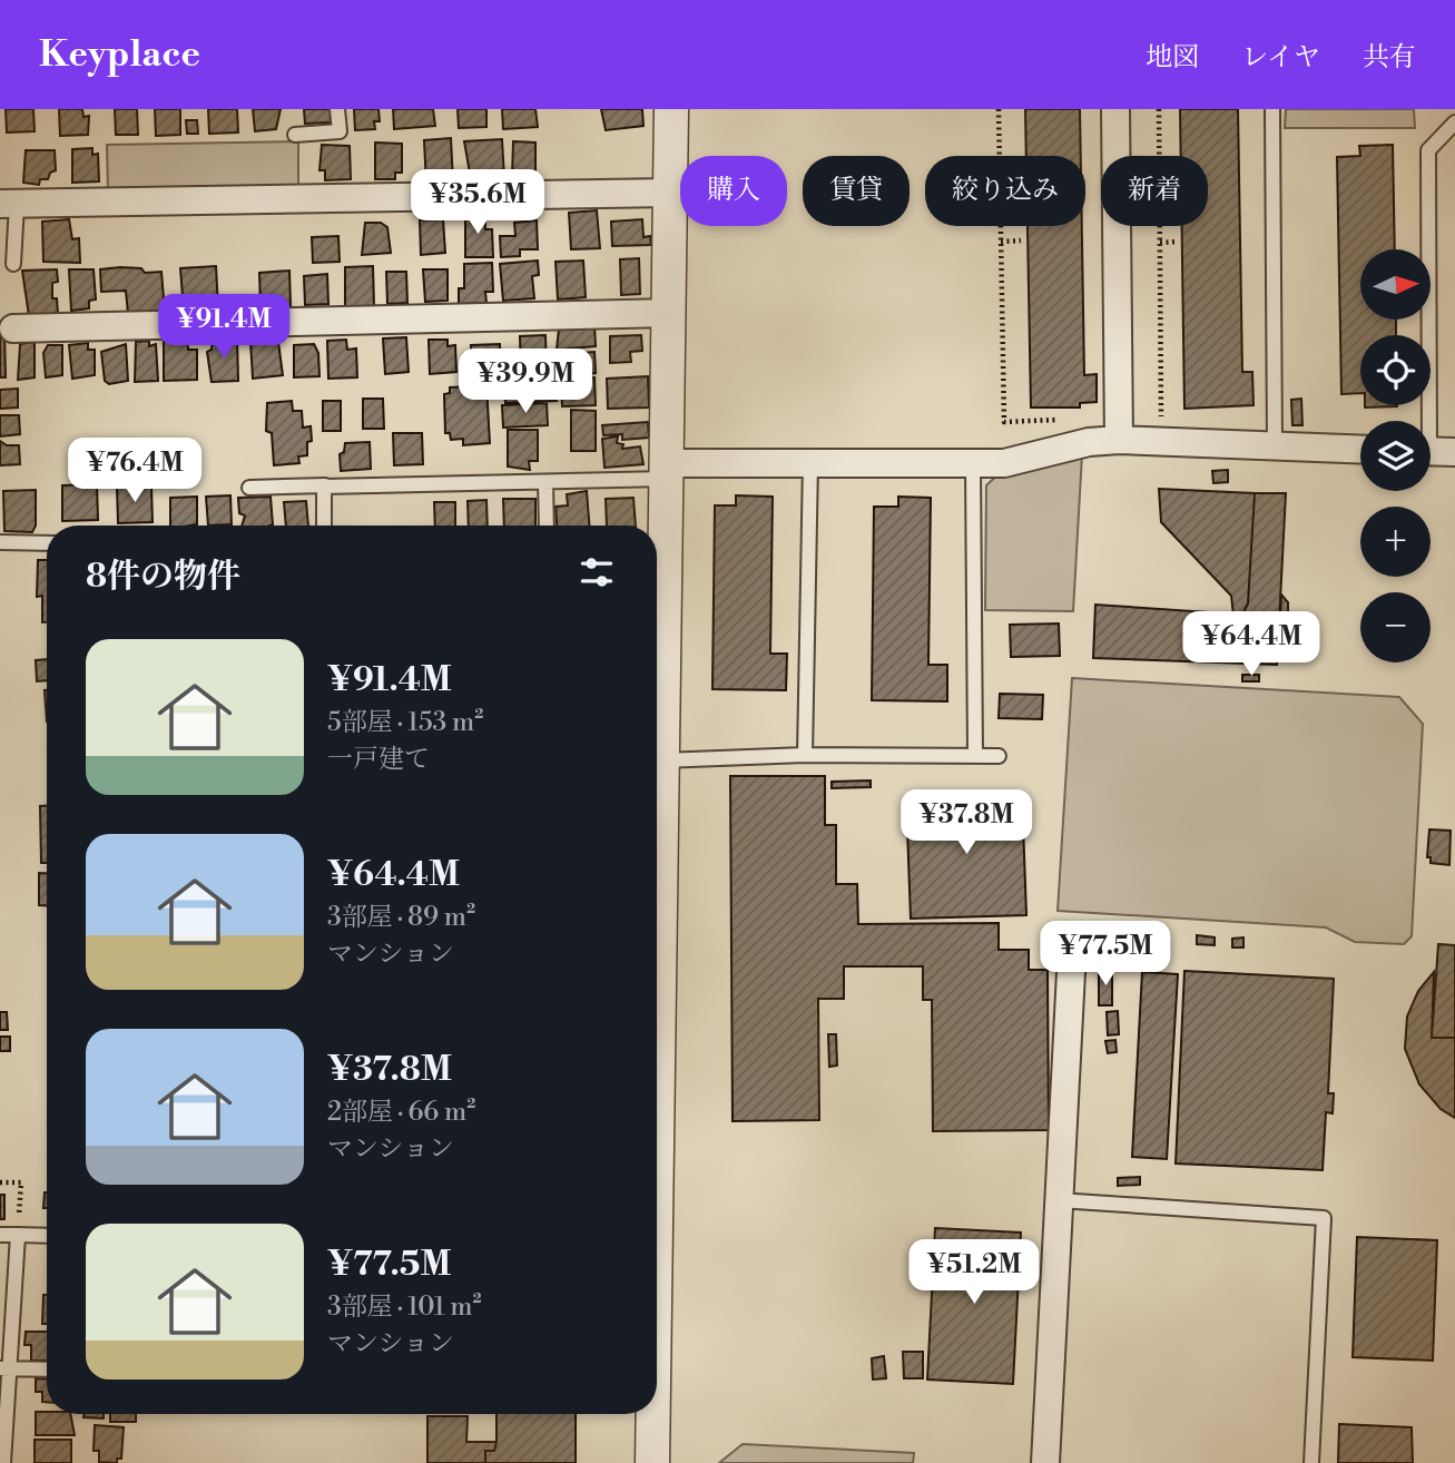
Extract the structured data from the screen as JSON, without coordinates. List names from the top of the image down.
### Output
{
  "north": "right",
  "page": {
    "header": "Keyplace",
    "nav": ["地図", "レイヤ", "共有"],
    "chip": [
      "購入",
      "賃貸",
      "絞り込み",
      "新着"
    ],
    "price": [
      "¥35.6M",
      "¥91.4M",
      "¥39.9M",
      "¥76.4M",
      "¥64.4M",
      "¥37.8M",
      "¥77.5M",
      "¥51.2M"
    ],
    "map_buttons": ["+", "−"],
    "heading": "8件の物件",
    "list": [
      {
        "name": "¥91.4M",
        "note": "5部屋 · 153 m² · 一戸建て"
      },
      {
        "name": "¥64.4M",
        "note": "3部屋 · 89 m² · マンション"
      },
      {
        "name": "¥37.8M",
        "note": "2部屋 · 66 m² · マンション"
      },
      {
        "name": "¥77.5M",
        "note": "3部屋 · 101 m² · マンション"
      }
    ]
  }
}
